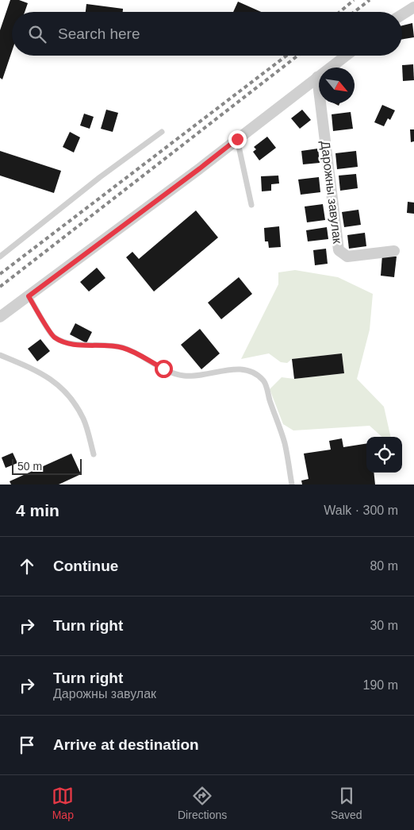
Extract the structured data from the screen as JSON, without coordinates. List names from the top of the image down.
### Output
{
  "streets": {
    "street": ["Дарожны завулак"]
  },
  "scale_bar": "50 m",
  "north": "bottom right",
  "page": {
    "search": "Search here",
    "scale": "50 m",
    "heading": ["4 min", "Walk · 300 m"],
    "list": [
      ["Continue", "80 m"],
      ["Turn right", "30 m"],
      ["Turn right", "Дарожны завулак", "190 m"],
      "Arrive at destination"
    ],
    "nav": ["Map", "Directions", "Saved"]
  }
}
